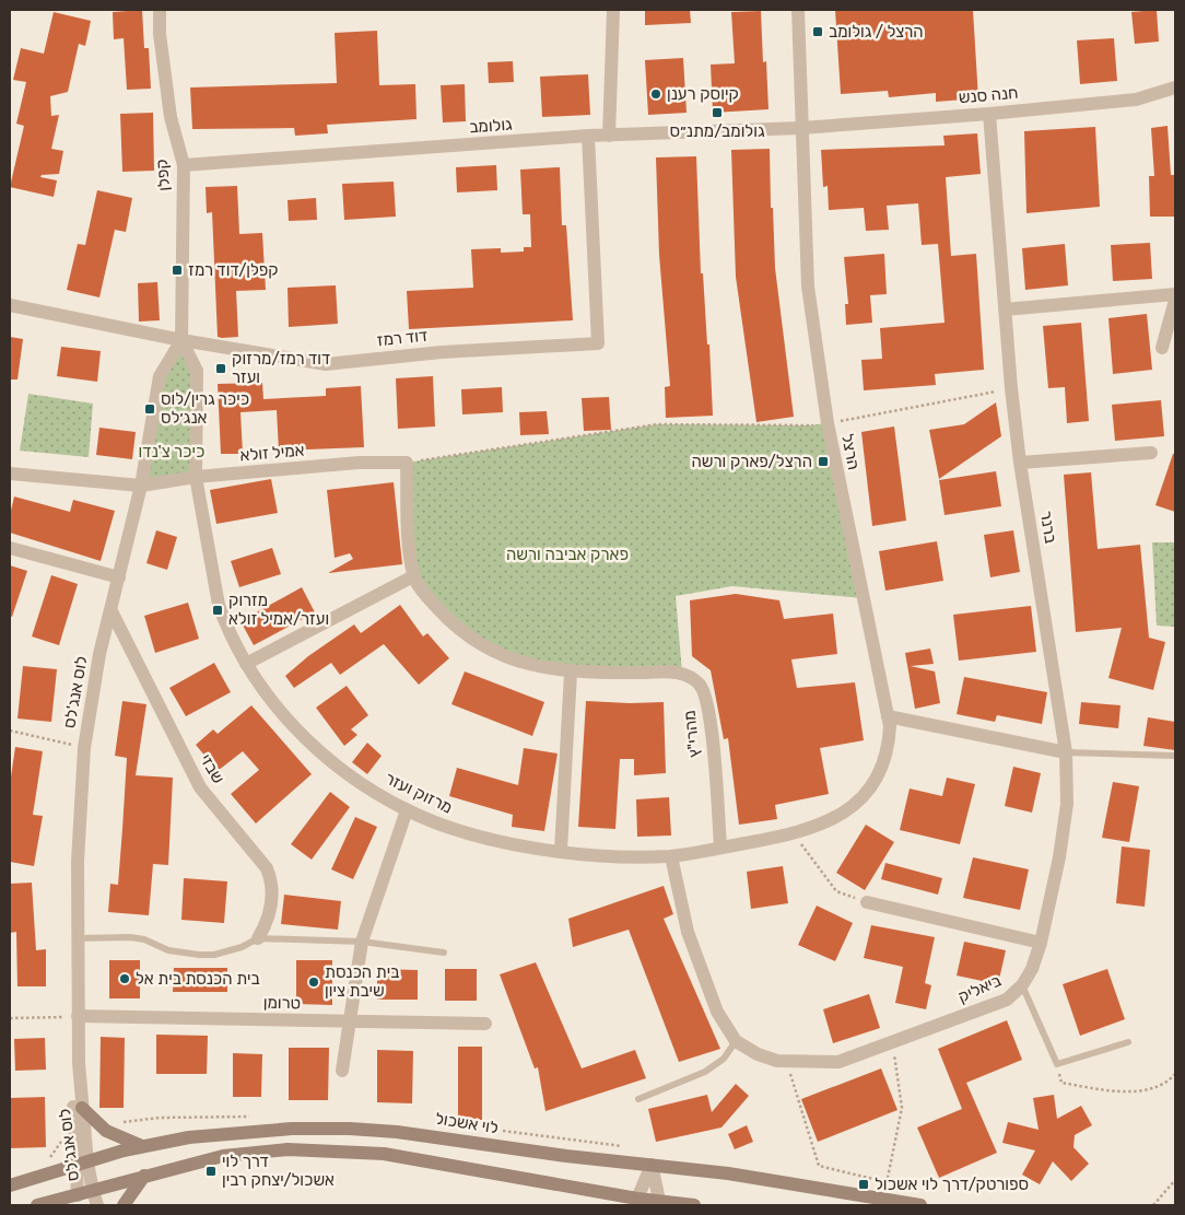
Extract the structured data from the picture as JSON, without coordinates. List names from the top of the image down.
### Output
{
  "streets": {
    "main road": ["לוי אשכול"],
    "street": [
      "חנה סנש",
      "גולומב",
      "קפלן",
      "דוד רמז",
      "הרצל",
      "אמיל זולא",
      "ברנר",
      "לוס אנג'לס",
      "מהרי\"ץ",
      "שבזי",
      "מרזוק ועזר",
      "ביאליק",
      "טרומן"
    ]
  },
  "crossings": [
    ["חנה סנש", "גולומב"],
    ["חנה סנש", "הרצל"],
    ["חנה סנש", "ברנר"],
    ["גולומב", "קפלן"],
    ["גולומב", "דוד רמז"],
    ["גולומב", "הרצל"],
    ["קפלן", "דוד רמז"],
    ["קפלן", "לוס אנג'לס"],
    ["קפלן", "מרזוק ועזר"],
    ["דוד רמז", "לוס אנג'לס"],
    ["דוד רמז", "מרזוק ועזר"],
    ["הרצל", "מרזוק ועזר"],
    ["אמיל זולא", "לוס אנג'לס"],
    ["אמיל זולא", "מהרי\"ץ"],
    ["אמיל זולא", "מרזוק ועזר"],
    ["ברנר", "ביאליק"],
    ["לוס אנג'לס", "שבזי"],
    ["לוס אנג'לס", "מרזוק ועזר"],
    ["לוס אנג'לס", "טרומן"],
    ["לוס אנג'לס", "לוי אשכול"],
    ["מהרי\"ץ", "מרזוק ועזר"]
  ],
  "parks": ["כיכר צ'נדו", "פארק אביבה ורשה"],
  "places": {
    "transit": [
      "הרצל / גולומב",
      "גולומב/מתנ״ס",
      "קפלן/דוד רמז",
      "דוד רמז/מרזוק ועזר",
      "כיכר גרין/לוס אנג׳לס",
      "הרצל/פארק ורשה",
      "מזרוק ועזר/אמיל זולא",
      "דרך לוי אשכול/יצחק רבין",
      "ספורטק/דרך לוי אשכול"
    ],
    "other": ["קיוסק רענן", "בית הכנסת בית אל", "בית הכנסת שיבת ציון"]
  }
}
